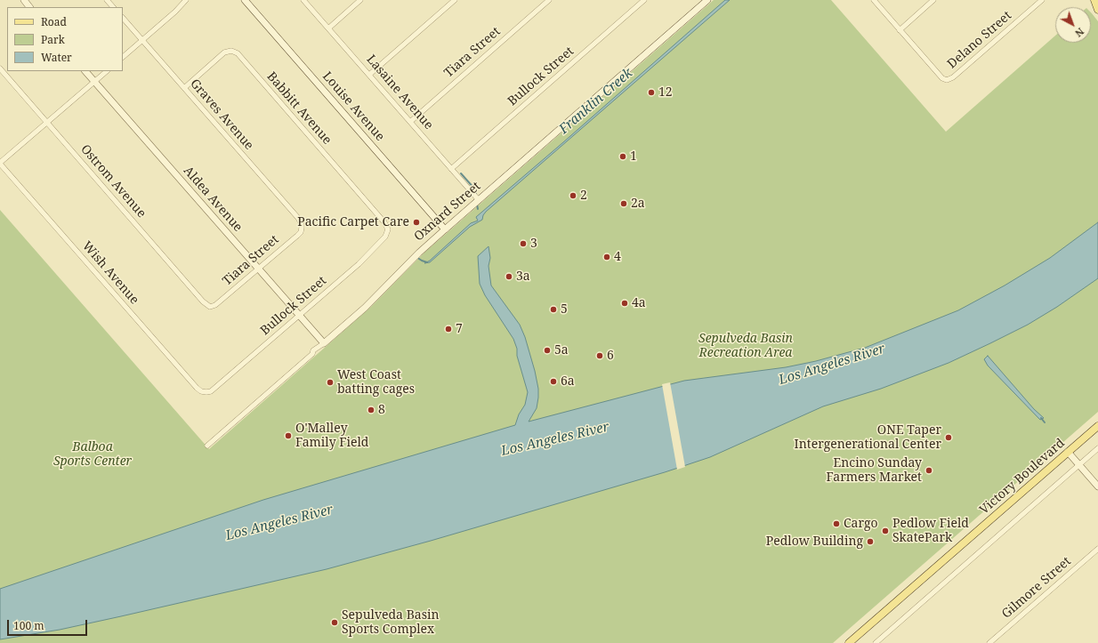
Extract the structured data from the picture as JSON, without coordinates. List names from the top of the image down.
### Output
{
  "streets": {
    "main road": [
      "Louise Avenue",
      "Aldea Avenue",
      "Oxnard Street",
      "Victory Boulevard"
    ],
    "street": [
      "Delano Street",
      "Tiara Street",
      "Bullock Street",
      "Lasaine Avenue",
      "Babbitt Avenue",
      "Graves Avenue",
      "Ostrom Avenue",
      "Wish Avenue",
      "Gilmore Street"
    ]
  },
  "crossings": [
    ["Tiara Street", "Lasaine Avenue"],
    ["Tiara Street", "Graves Avenue"],
    ["Tiara Street", "Ostrom Avenue"],
    ["Tiara Street", "Aldea Avenue"],
    ["Bullock Street", "Lasaine Avenue"],
    ["Bullock Street", "Babbitt Avenue"],
    ["Bullock Street", "Aldea Avenue"],
    ["Bullock Street", "Wish Avenue"],
    ["Lasaine Avenue", "Oxnard Street"],
    ["Louise Avenue", "Oxnard Street"],
    ["Babbitt Avenue", "Graves Avenue"],
    ["Aldea Avenue", "Oxnard Street"]
  ],
  "water": ["Franklin Creek", "Los Angeles River"],
  "parks": ["Sepulveda Basin Recreation Area", "Balboa Sports Center"],
  "places": [
    "12",
    "1",
    "2",
    "2a",
    "Pacific Carpet Care",
    "3",
    "4",
    "3a",
    "4a",
    "5",
    "7",
    "5a",
    "6",
    "6a",
    "West Coast batting cages",
    "8",
    "O'Malley Family Field",
    "ONE Taper Intergenerational Center",
    "Encino Sunday Farmers Market",
    "Cargo",
    "Pedlow Field SkatePark",
    "Pedlow Building",
    "Sepulveda Basin Sports Complex"
  ],
  "legend": ["Road", "Park", "Water"],
  "scale_bar": "100 m",
  "north": "bottom right"
}
